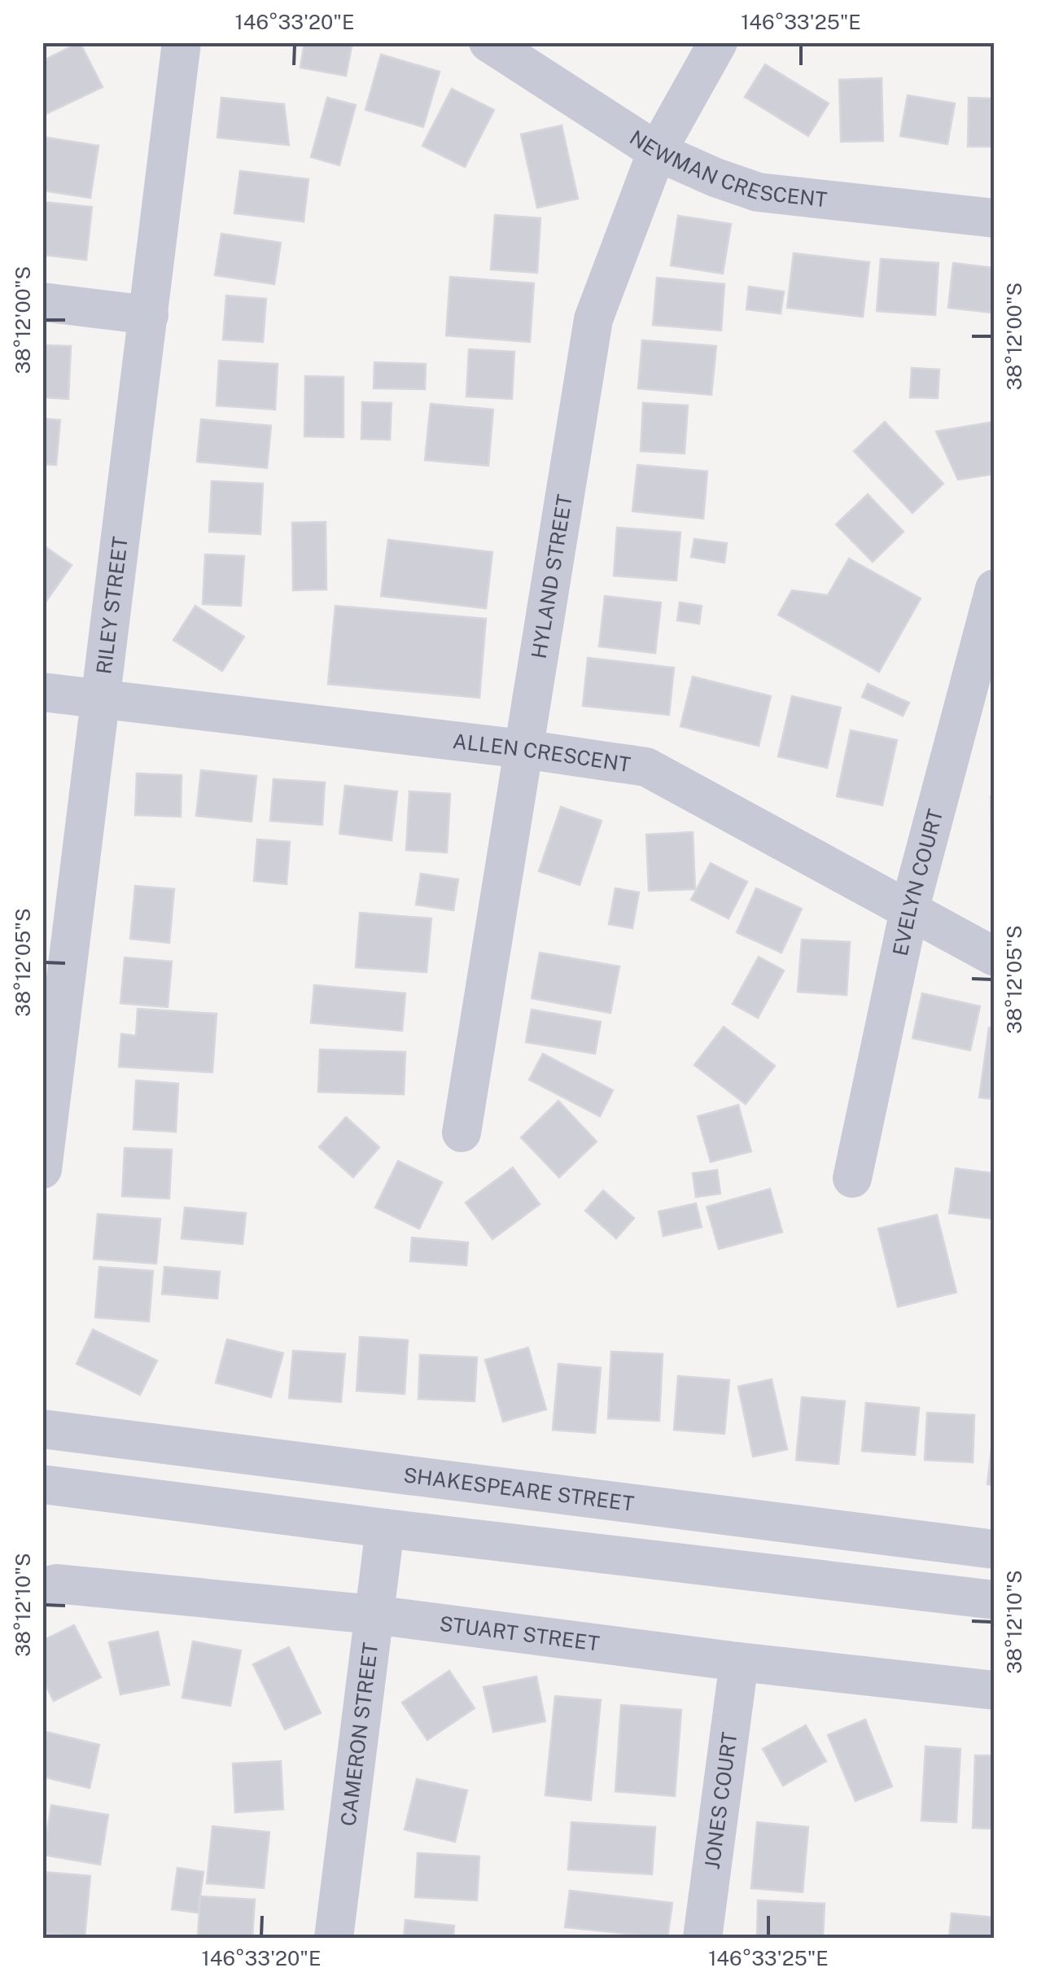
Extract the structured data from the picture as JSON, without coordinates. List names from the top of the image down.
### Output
{
  "streets": {
    "street": [
      "NEWMAN CRESCENT",
      "HYLAND STREET",
      "RILEY STREET",
      "ALLEN CRESCENT",
      "EVELYN COURT",
      "SHAKESPEARE STREET",
      "STUART STREET",
      "CAMERON STREET",
      "JONES COURT"
    ]
  },
  "crossings": [
    ["NEWMAN CRESCENT", "HYLAND STREET"],
    ["HYLAND STREET", "ALLEN CRESCENT"],
    ["RILEY STREET", "ALLEN CRESCENT"],
    ["ALLEN CRESCENT", "EVELYN COURT"],
    ["STUART STREET", "CAMERON STREET"],
    ["STUART STREET", "JONES COURT"]
  ],
  "coordinates": [
    "146°33'20\"E",
    "146°33'25\"E",
    "38°12'00\"S",
    "38°12'05\"S",
    "38°12'10\"S"
  ]
}
